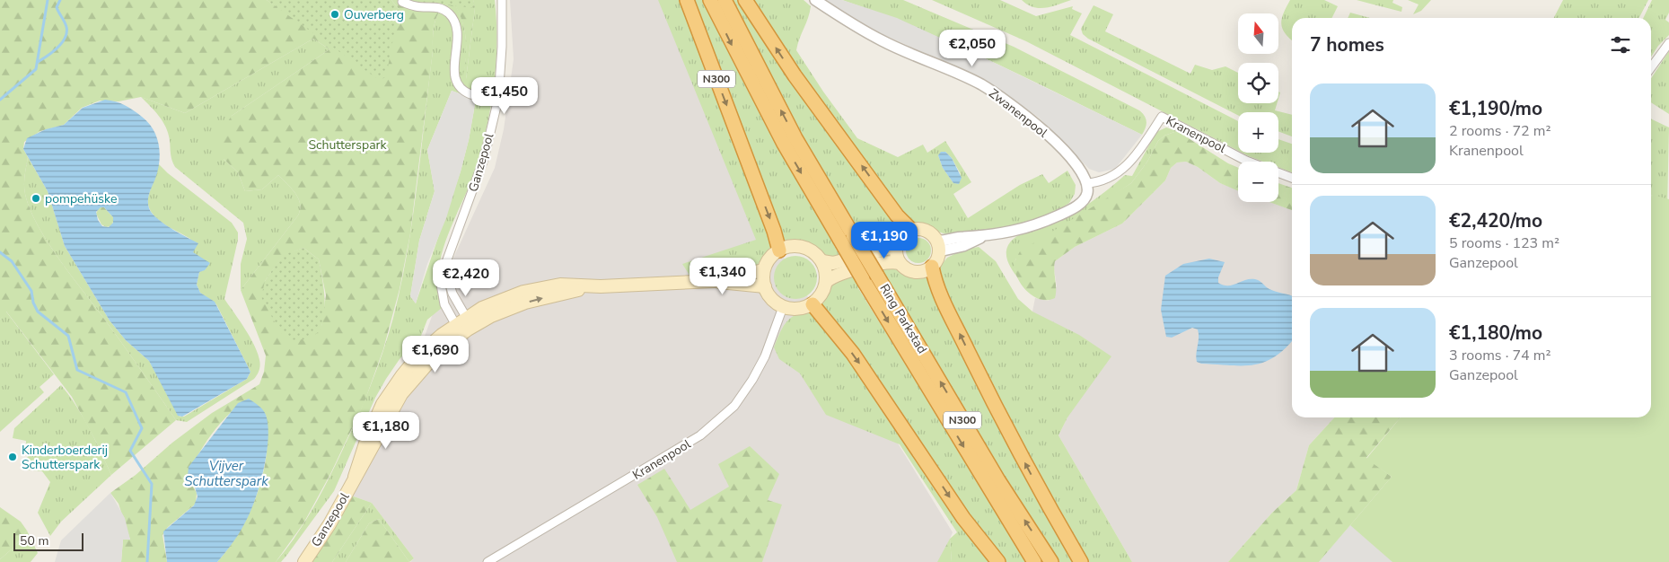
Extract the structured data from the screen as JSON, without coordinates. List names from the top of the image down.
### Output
{
  "streets": {
    "highway": ["N300", "Ring Parkstad"],
    "main road": ["Ganzepool"],
    "street": ["Zwanenpool", "Kranenpool"]
  },
  "crossings": [
    ["N300", "Kranenpool"],
    ["Zwanenpool", "Kranenpool"]
  ],
  "water": ["Vijver Schutterspark"],
  "parks": ["Schutterspark"],
  "places": ["Ouverberg", "pompehüske", "Kinderboerderij Schutterspark"],
  "scale_bar": "50 m",
  "north": "top",
  "page": {
    "map_buttons": ["+", "−"],
    "heading": "7 homes",
    "price": [
      "€2,050",
      "€1,450",
      "€1,190",
      "€1,340",
      "€2,420",
      "€1,690",
      "€1,180"
    ],
    "list": [
      {
        "name": "€1,190/mo",
        "note": "2 rooms · 72 m² · Kranenpool"
      },
      {
        "name": "€2,420/mo",
        "note": "5 rooms · 123 m² · Ganzepool"
      },
      {
        "name": "€1,180/mo",
        "note": "3 rooms · 74 m² · Ganzepool"
      }
    ],
    "scale": "50 m"
  }
}
